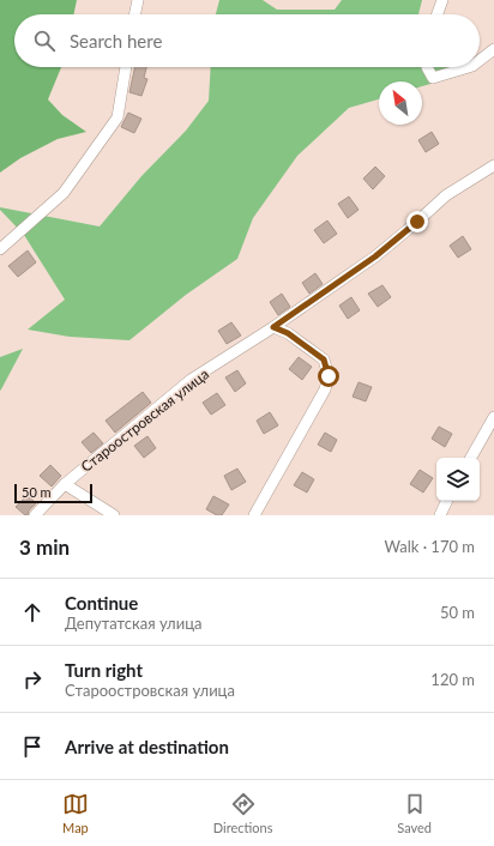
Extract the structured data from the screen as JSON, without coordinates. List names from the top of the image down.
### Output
{
  "streets": {
    "street": ["Староостровская улица"]
  },
  "scale_bar": "50 m",
  "north": "top left",
  "page": {
    "search": "Search here",
    "scale": "50 m",
    "heading": ["3 min", "Walk · 170 m"],
    "list": [
      ["Continue", "Депутатская улица", "50 m"],
      ["Turn right", "Староостровская улица", "120 m"],
      "Arrive at destination"
    ],
    "nav": ["Map", "Directions", "Saved"]
  }
}
